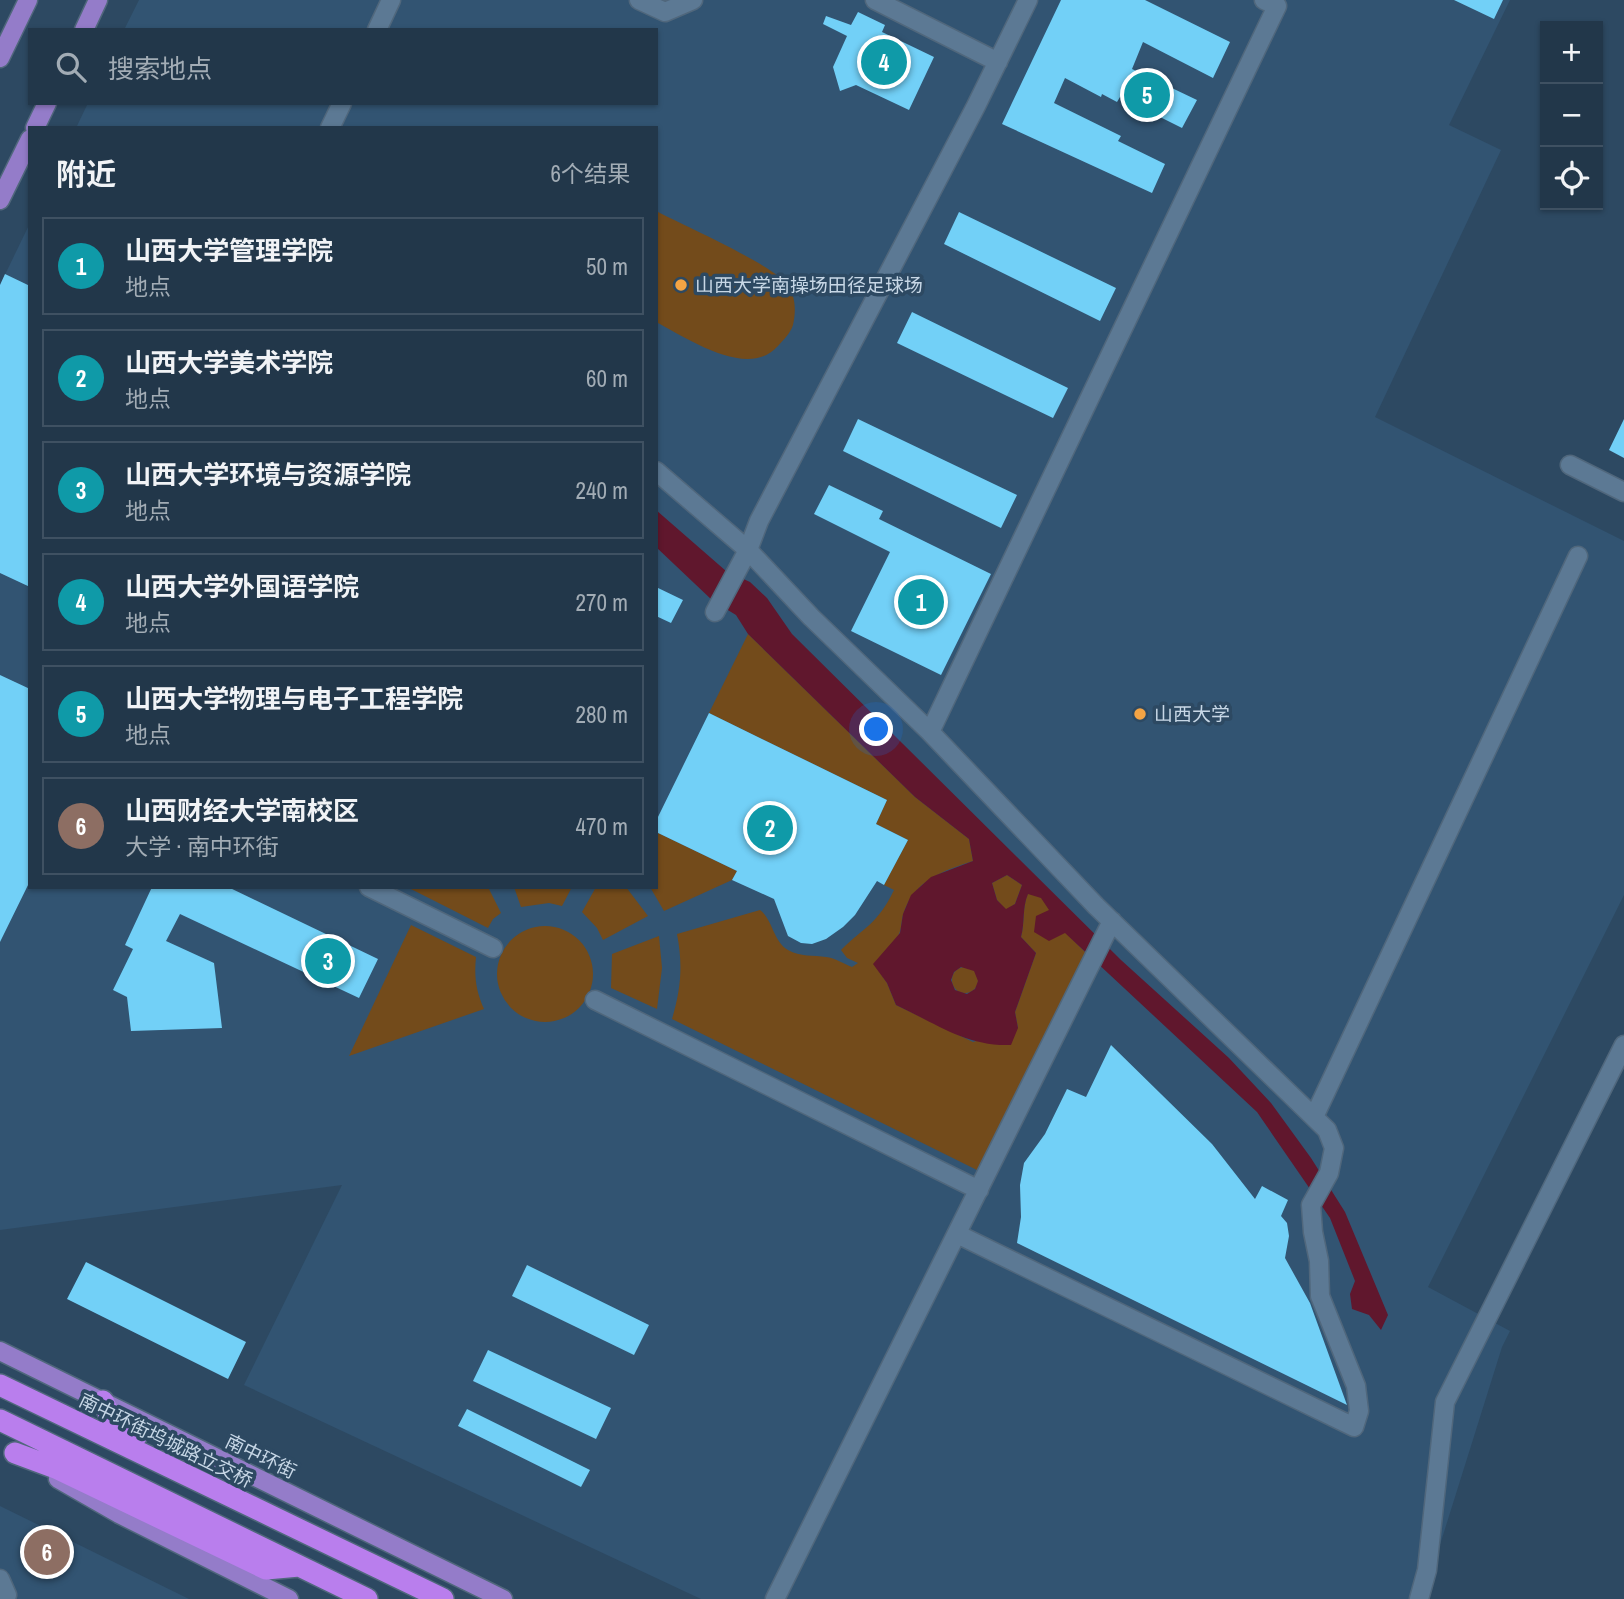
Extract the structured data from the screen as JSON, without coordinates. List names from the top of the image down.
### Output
{
  "streets": {
    "highway": ["南中环街坞城路立交桥"],
    "main road": ["南中环街"]
  },
  "places": ["山西大学南操场田径足球场", "山西大学"],
  "page": {
    "map_buttons": ["+", "−"],
    "search": "搜索地点",
    "pins": [
      "4",
      "5",
      "1",
      "2",
      "3",
      "6"
    ],
    "heading": ["附近", "6个结果"],
    "list": [
      {
        "mark": "1",
        "name": "山西大学管理学院",
        "note": "地点",
        "value": "50 m"
      },
      {
        "mark": "2",
        "name": "山西大学美术学院",
        "note": "地点",
        "value": "60 m"
      },
      {
        "mark": "3",
        "name": "山西大学环境与资源学院",
        "note": "地点",
        "value": "240 m"
      },
      {
        "mark": "4",
        "name": "山西大学外国语学院",
        "note": "地点",
        "value": "270 m"
      },
      {
        "mark": "5",
        "name": "山西大学物理与电子工程学院",
        "note": "地点",
        "value": "280 m"
      },
      {
        "mark": "6",
        "name": "山西财经大学南校区",
        "note": "大学 · 南中环街",
        "value": "470 m"
      }
    ]
  }
}
